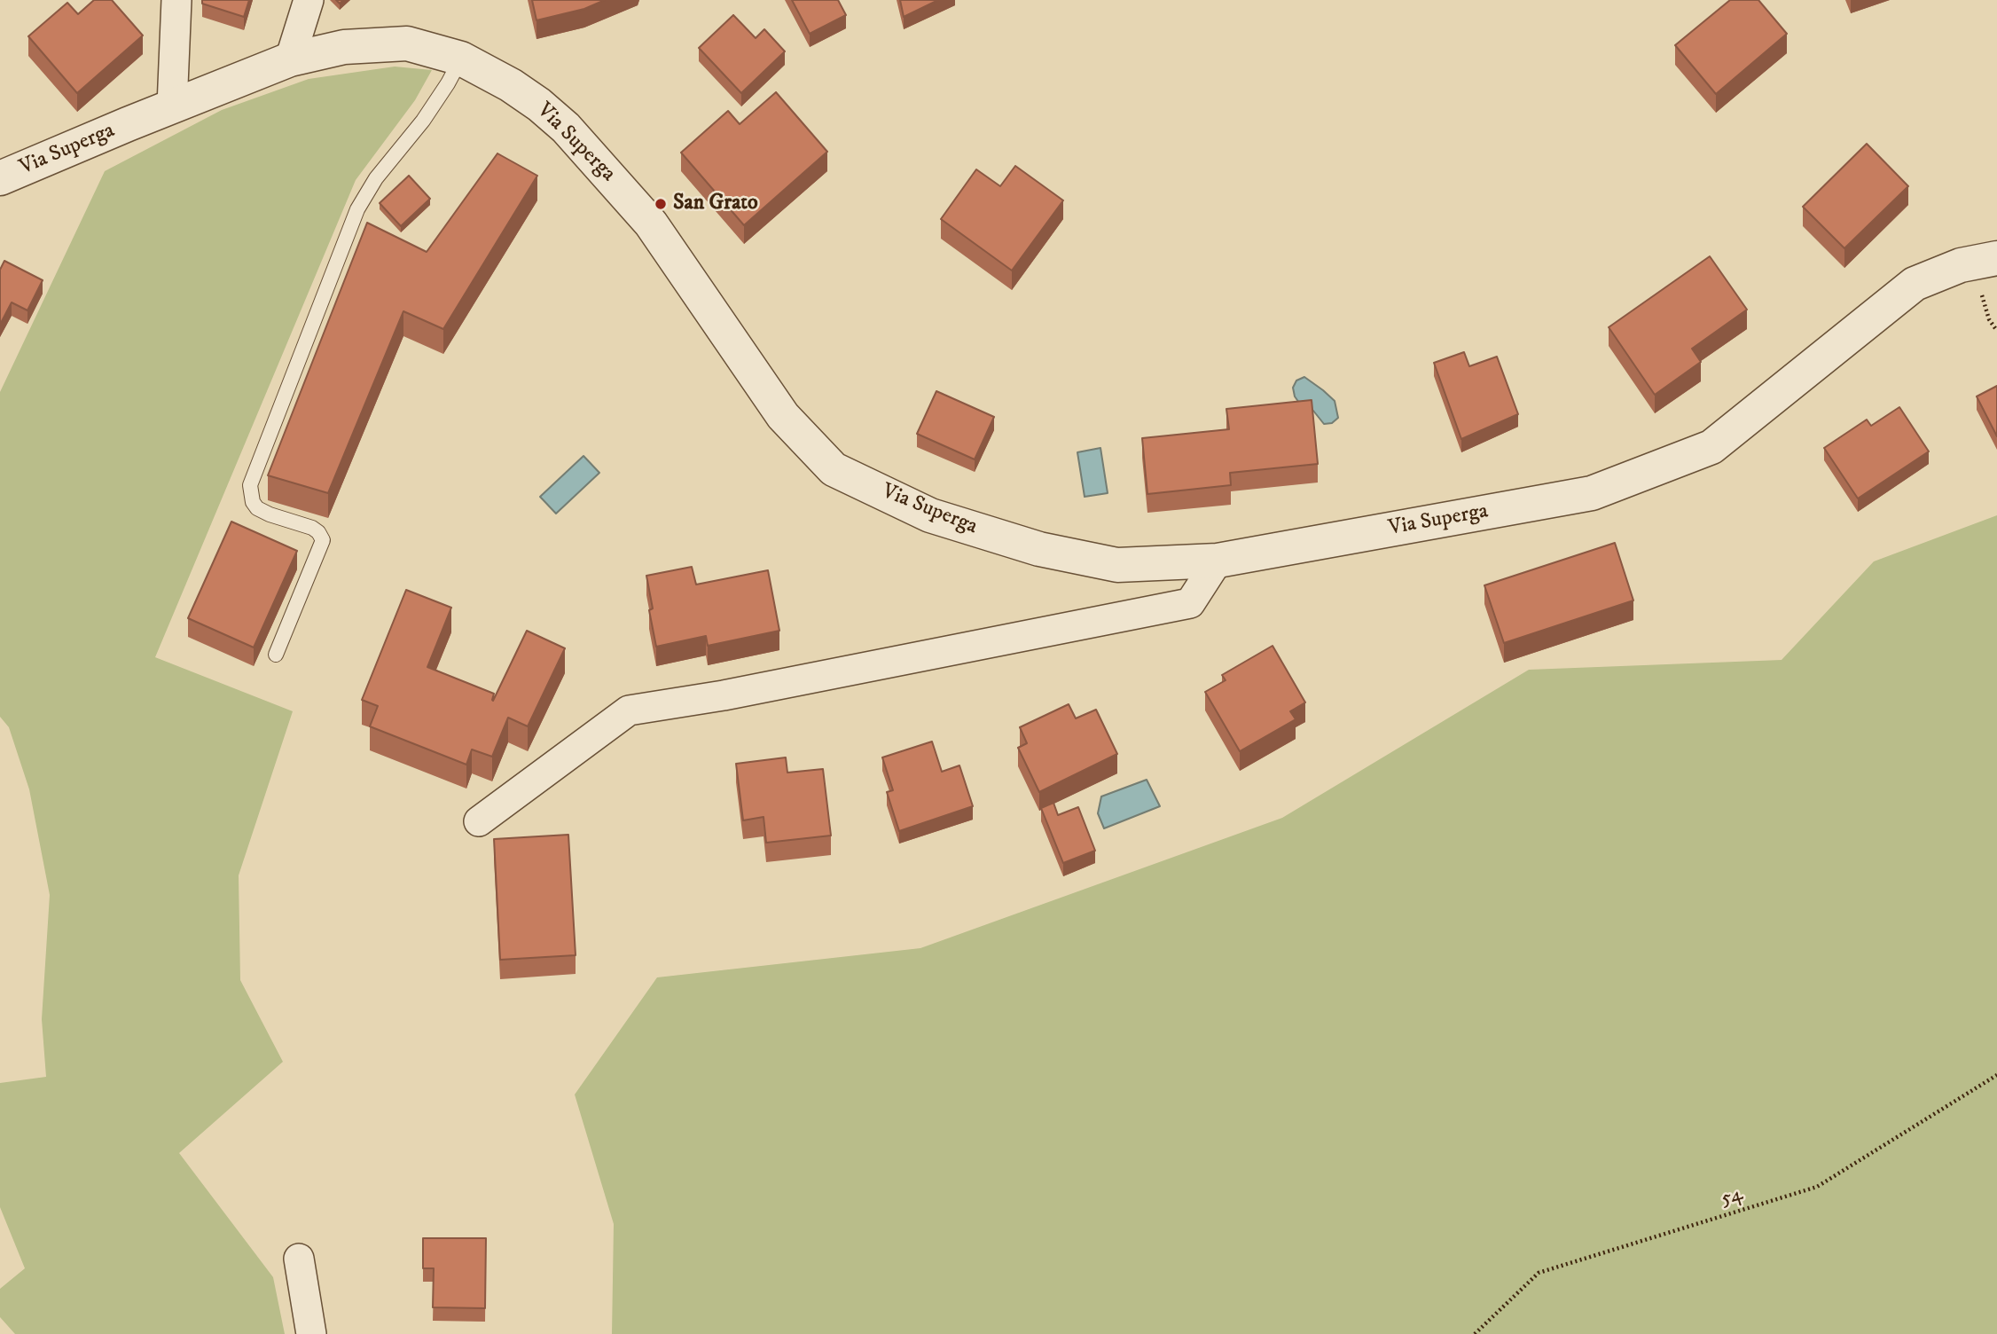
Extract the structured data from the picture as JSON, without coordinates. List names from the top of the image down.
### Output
{
  "streets": {
    "street": ["Via Superga"],
    "path": ["54"]
  },
  "places": ["San Grato"]
}
